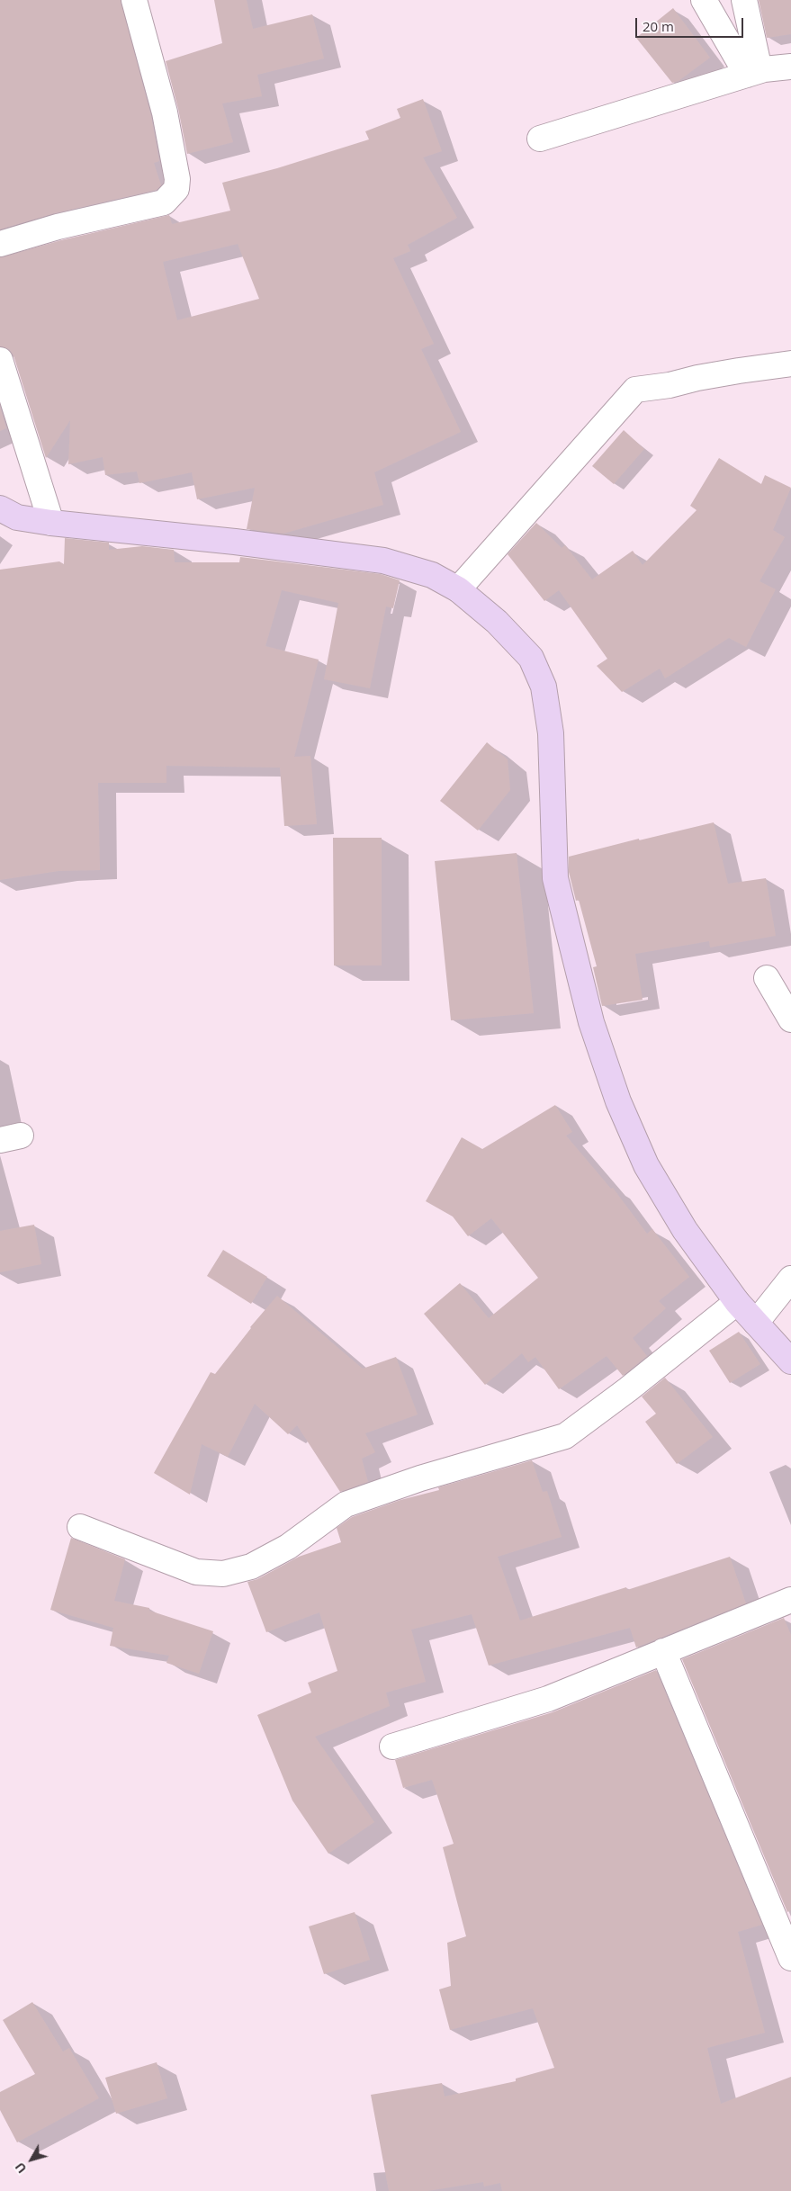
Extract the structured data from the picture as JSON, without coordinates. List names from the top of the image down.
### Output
{
  "scale_bar": "20 m",
  "north": "bottom left"
}
